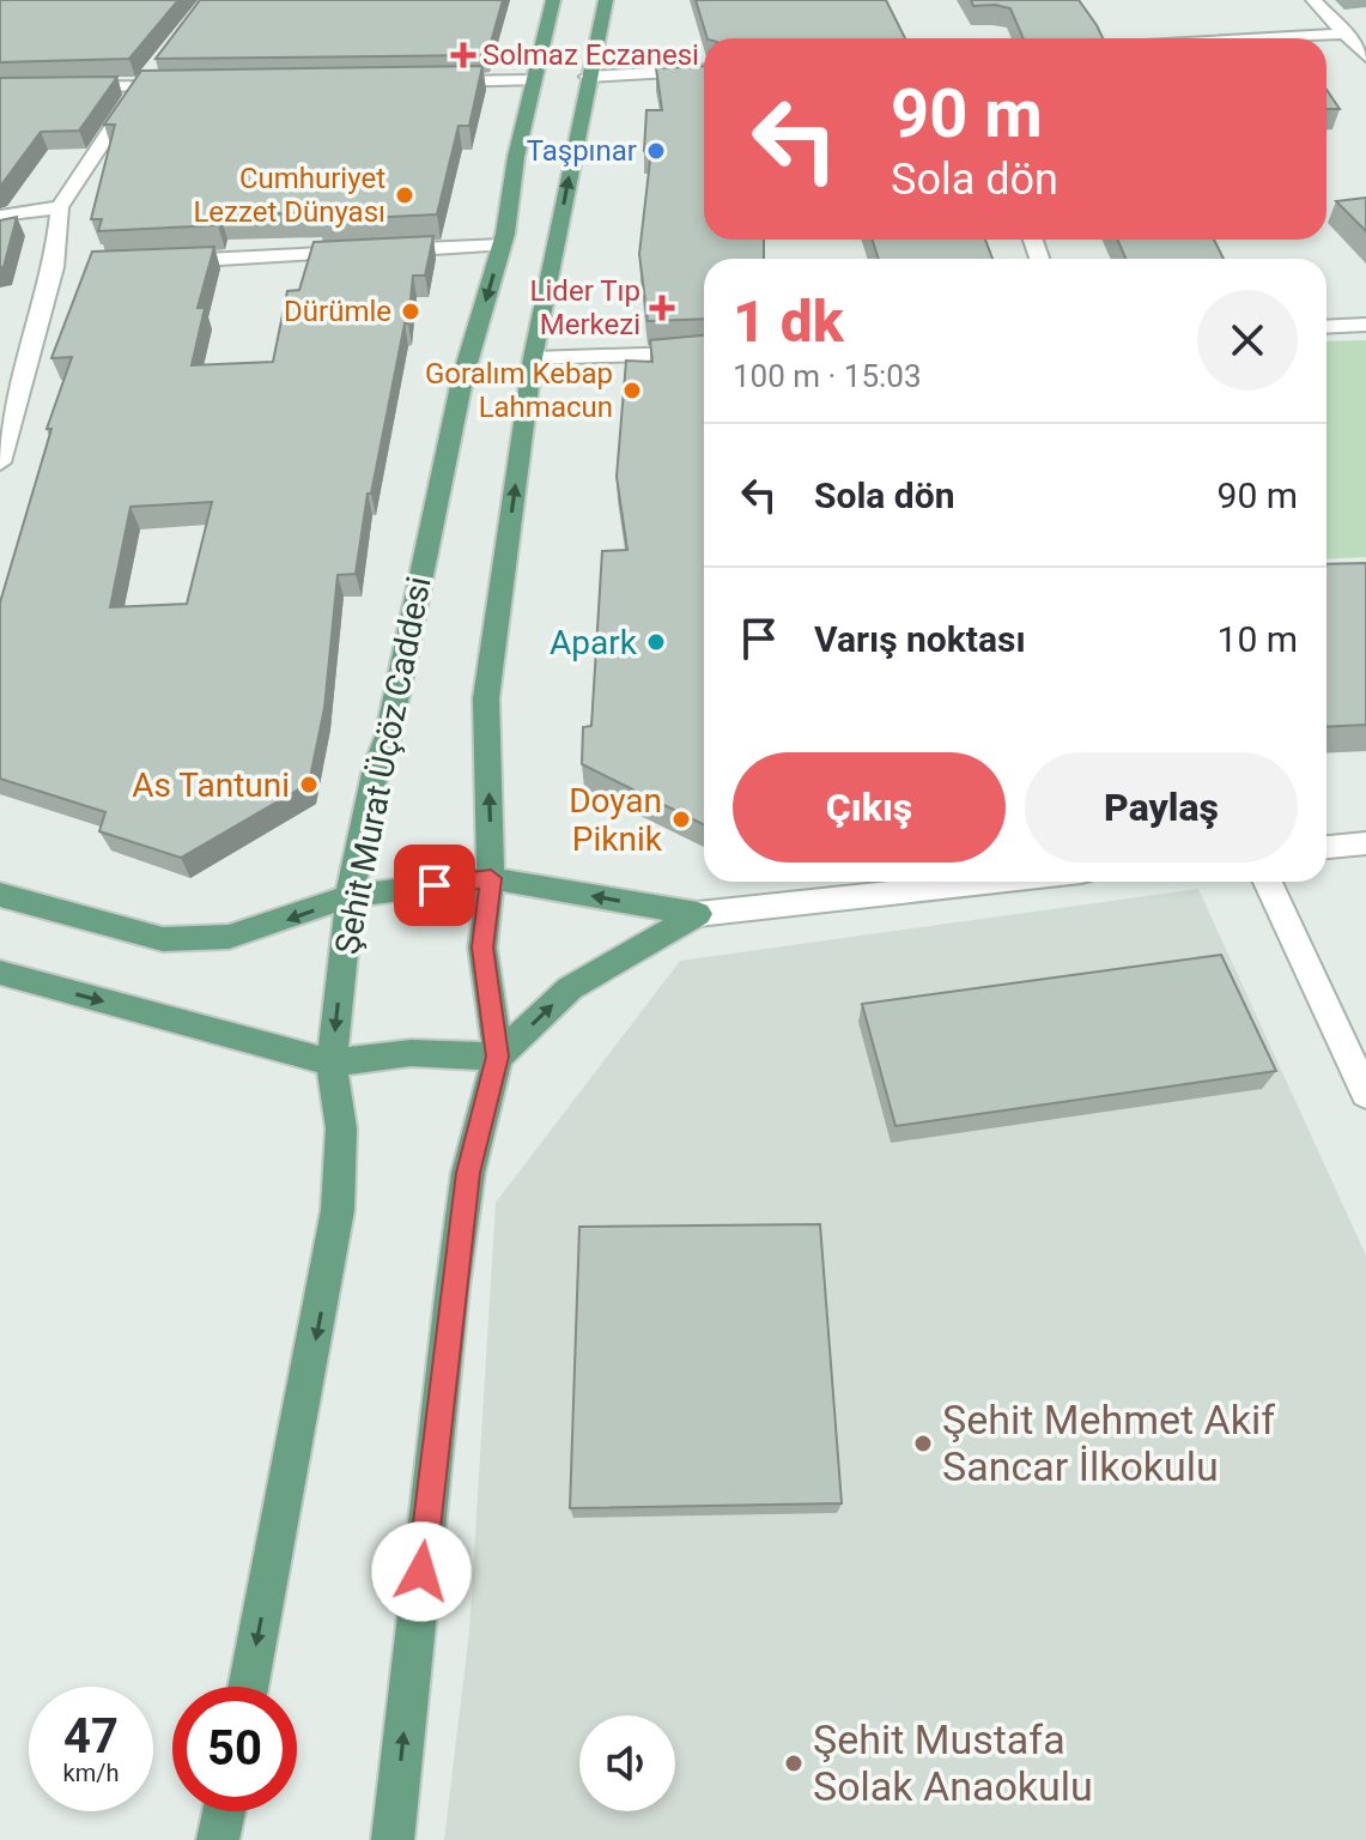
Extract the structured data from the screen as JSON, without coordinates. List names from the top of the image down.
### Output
{
  "streets": {
    "main road": ["Şehit Murat Üçöz Caddesi"]
  },
  "places": {
    "health": ["Solmaz Eczanesi", "Lider Tıp Merkezi"],
    "other": [
      "Taşpınar",
      "Cumhuriyet Lezzet Dünyası",
      "Dürümle",
      "Goralım Kebap Lahmacun",
      "Apark",
      "As Tantuni",
      "Doyan Piknik",
      "Şehit Mehmet Akif Sancar İlkokulu",
      "Şehit Mustafa Solak Anaokulu"
    ]
  },
  "page": {
    "turn": ["90 m", "Sola dön"],
    "heading": ["1 dk", "100 m · 15:03"],
    "list": [
      {
        "name": "Sola dön",
        "value": "90 m"
      },
      {
        "name": "Varış noktası",
        "value": "10 m"
      }
    ],
    "buttons": ["Çıkış", "Paylaş"],
    "speed": "47 km/h",
    "limit": "50"
  }
}
